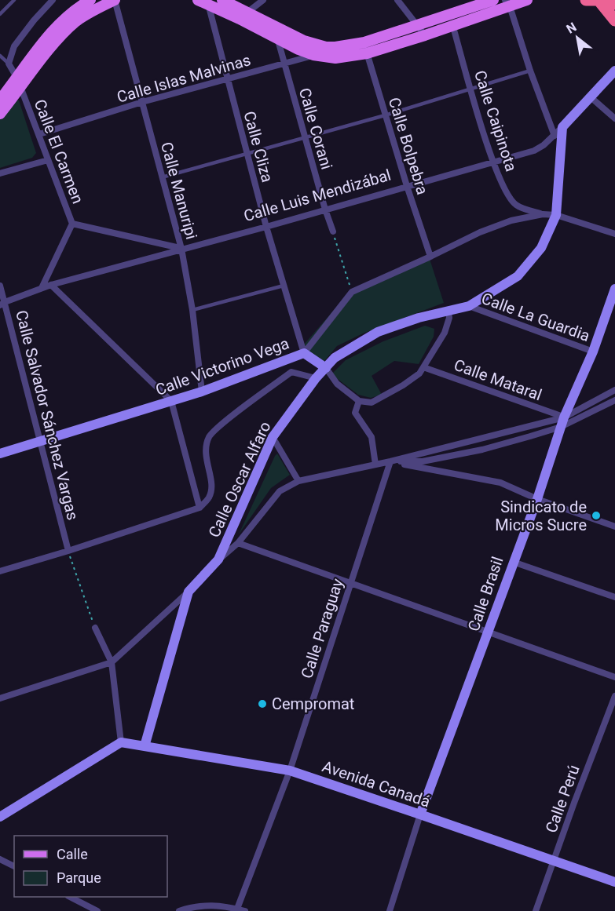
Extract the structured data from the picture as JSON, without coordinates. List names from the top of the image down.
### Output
{
  "streets": {
    "street": [
      "Calle Islas Malvinas",
      "Calle Caipinota",
      "Calle Corani",
      "Calle Bolpebra",
      "Calle Cliza",
      "Calle El Carmen",
      "Calle Manuripi",
      "Calle Luis Mendizábal",
      "Calle La Guardia",
      "Calle Victorino Vega",
      "Calle Mataral",
      "Calle Salvador Sánchez Vargas",
      "Calle Oscar Alfaro",
      "Calle Brasil",
      "Calle Paraguay",
      "Avenida Canadá",
      "Calle Perú"
    ]
  },
  "crossings": [
    ["Calle Islas Malvinas", "Calle Corani"],
    ["Calle Islas Malvinas", "Calle Cliza"],
    ["Calle Islas Malvinas", "Calle El Carmen"],
    ["Calle Islas Malvinas", "Calle Manuripi"],
    ["Calle Caipinota", "Calle Luis Mendizábal"],
    ["Calle Caipinota", "Calle Victorino Vega"],
    ["Calle Corani", "Calle Luis Mendizábal"],
    ["Calle Bolpebra", "Calle Luis Mendizábal"],
    ["Calle Bolpebra", "Calle Victorino Vega"],
    ["Calle Cliza", "Calle Luis Mendizábal"],
    ["Calle Cliza", "Calle Victorino Vega"],
    ["Calle Manuripi", "Calle Luis Mendizábal"],
    ["Calle Manuripi", "Calle Victorino Vega"],
    ["Calle Luis Mendizábal", "Calle Salvador Sánchez Vargas"],
    ["Calle Luis Mendizábal", "Calle Oscar Alfaro"],
    ["Calle La Guardia", "Calle Oscar Alfaro"],
    ["Calle La Guardia", "Calle Brasil"],
    ["Calle Victorino Vega", "Calle Salvador Sánchez Vargas"],
    ["Calle Victorino Vega", "Calle Oscar Alfaro"],
    ["Calle Mataral", "Calle Brasil"],
    ["Calle Brasil", "Avenida Canadá"],
    ["Calle Paraguay", "Avenida Canadá"],
    ["Avenida Canadá", "Calle Perú"]
  ],
  "places": ["Sindicato de Micros Sucre", "Cempromat"],
  "legend": ["Calle", "Parque"],
  "north": "top left"
}
